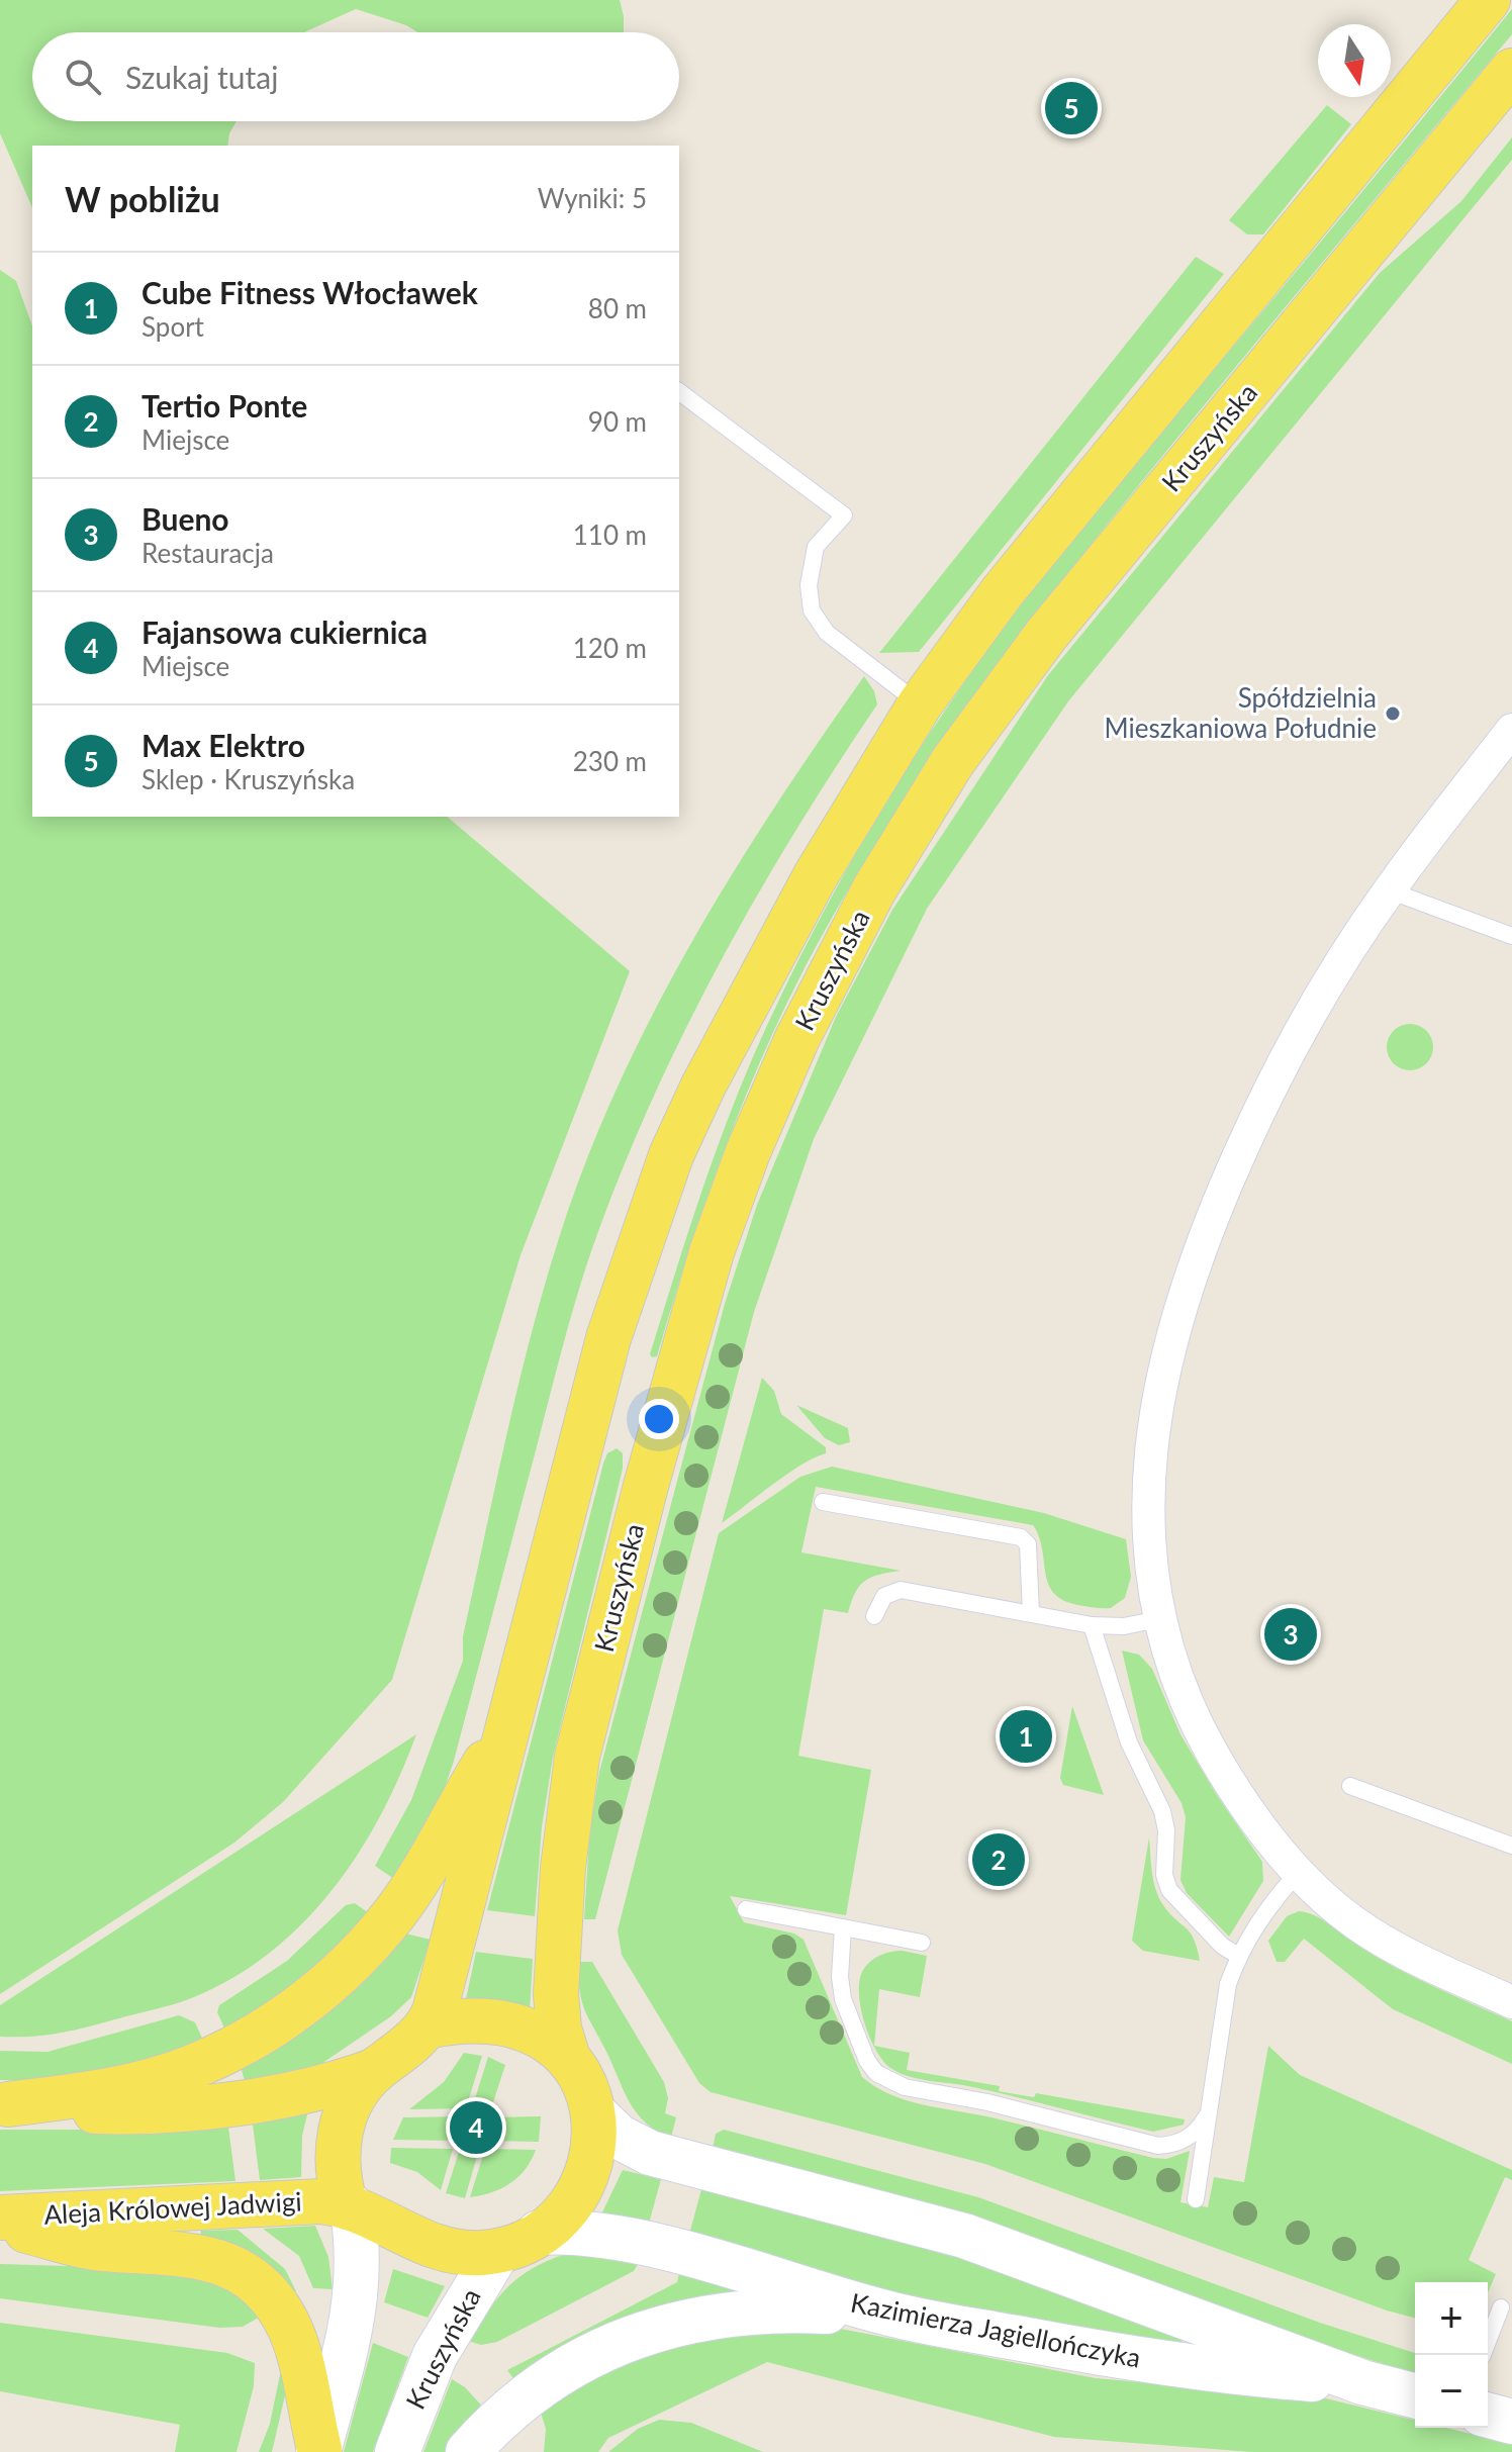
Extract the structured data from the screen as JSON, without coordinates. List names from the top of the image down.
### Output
{
  "streets": {
    "main road": ["Kruszyńska", "Aleja Królowej Jadwigi"],
    "street": ["Kazimierza Jagiellończyka"]
  },
  "crossings": [
    ["Kruszyńska", "Aleja Królowej Jadwigi"],
    ["Kruszyńska", "Kazimierza Jagiellończyka"],
    ["Aleja Królowej Jadwigi", "Kazimierza Jagiellończyka"]
  ],
  "places": ["Spółdzielnia Mieszkaniowa Południe"],
  "north": "bottom",
  "page": {
    "search": "Szukaj tutaj",
    "pins": [
      "5",
      "3",
      "1",
      "2",
      "4"
    ],
    "heading": ["W pobliżu", "Wyniki: 5"],
    "list": [
      {
        "mark": "1",
        "name": "Cube Fitness Włocławek",
        "note": "Sport",
        "value": "80 m"
      },
      {
        "mark": "2",
        "name": "Tertio Ponte",
        "note": "Miejsce",
        "value": "90 m"
      },
      {
        "mark": "3",
        "name": "Bueno",
        "note": "Restauracja",
        "value": "110 m"
      },
      {
        "mark": "4",
        "name": "Fajansowa cukiernica",
        "note": "Miejsce",
        "value": "120 m"
      },
      {
        "mark": "5",
        "name": "Max Elektro",
        "note": "Sklep · Kruszyńska",
        "value": "230 m"
      }
    ],
    "map_buttons": ["+", "−"]
  }
}
